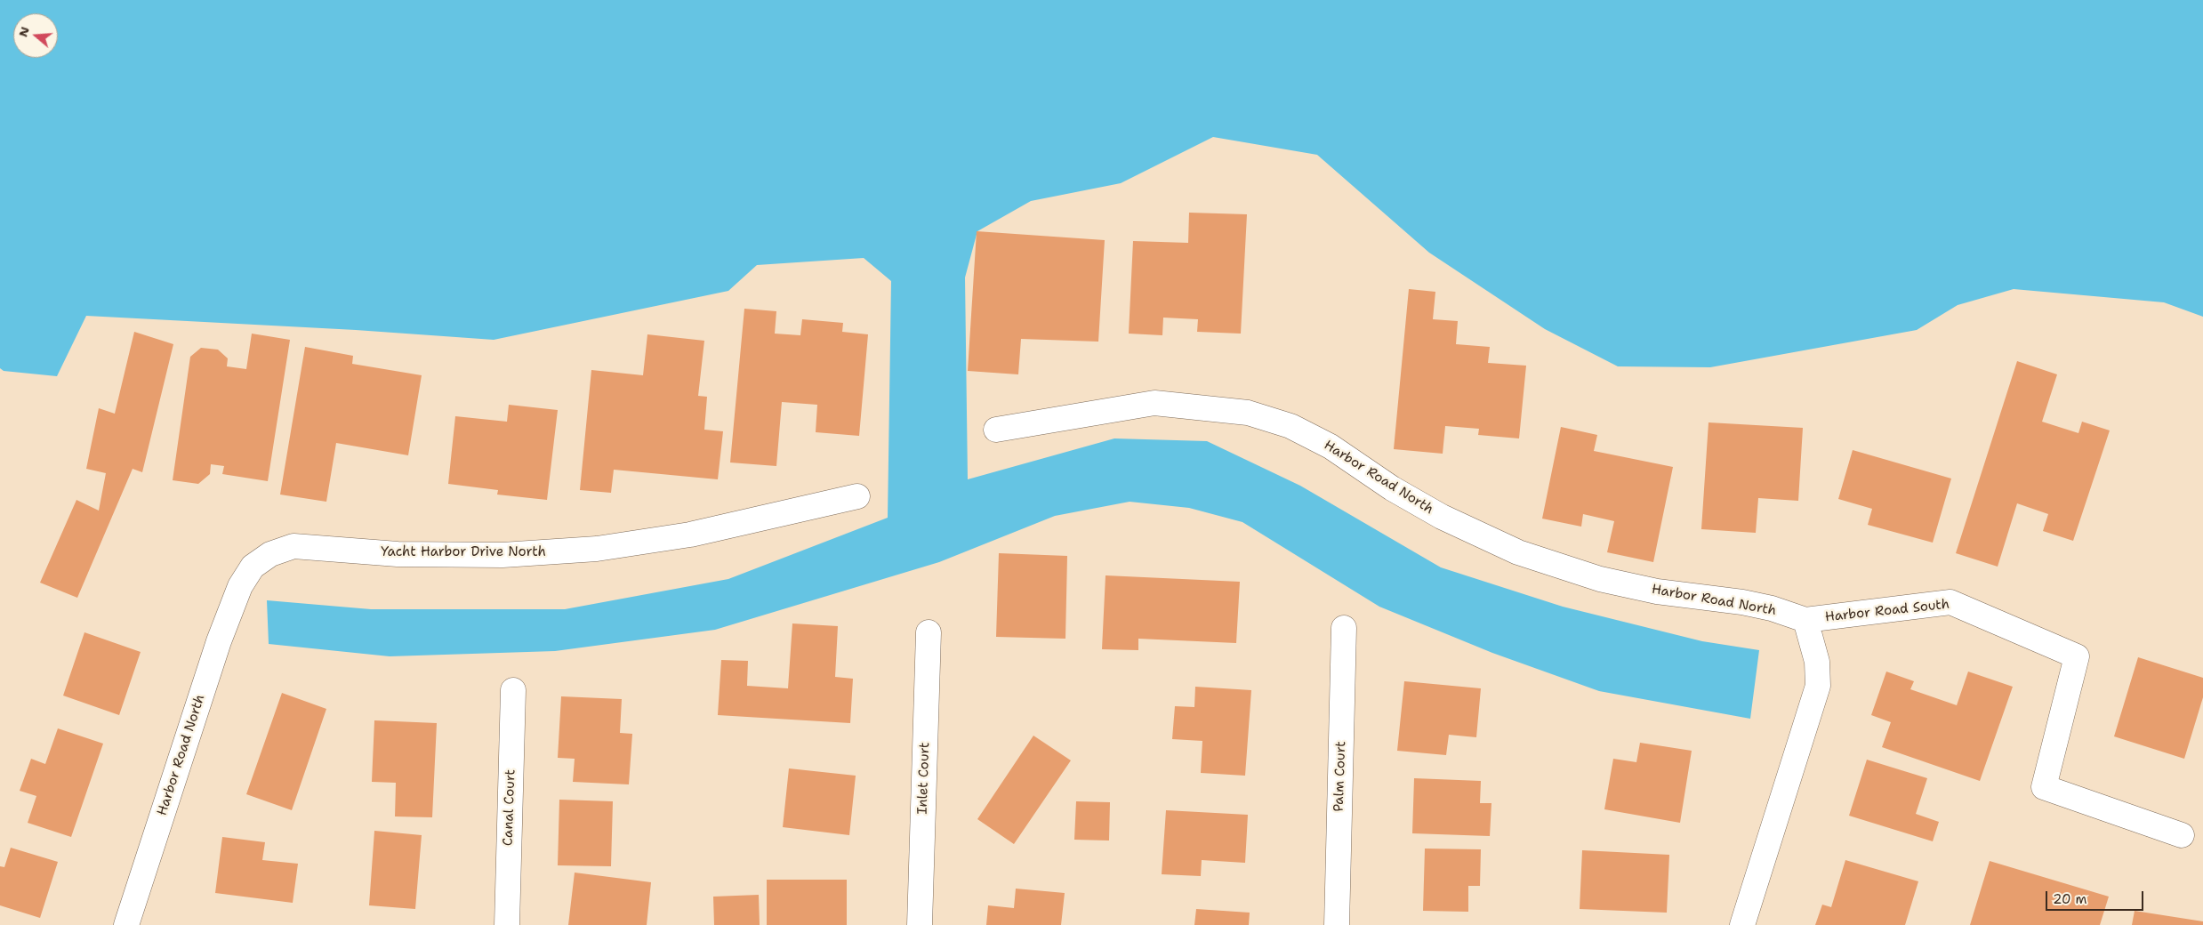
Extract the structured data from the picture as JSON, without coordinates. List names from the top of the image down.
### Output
{
  "streets": {
    "street": [
      "Harbor Road North",
      "Yacht Harbor Drive North",
      "Harbor Road South",
      "Palm Court",
      "Inlet Court",
      "Canal Court"
    ]
  },
  "crossings": [
    ["Harbor Road North", "Yacht Harbor Drive North"],
    ["Harbor Road North", "Harbor Road South"]
  ],
  "scale_bar": "20 m",
  "north": "left"
}
